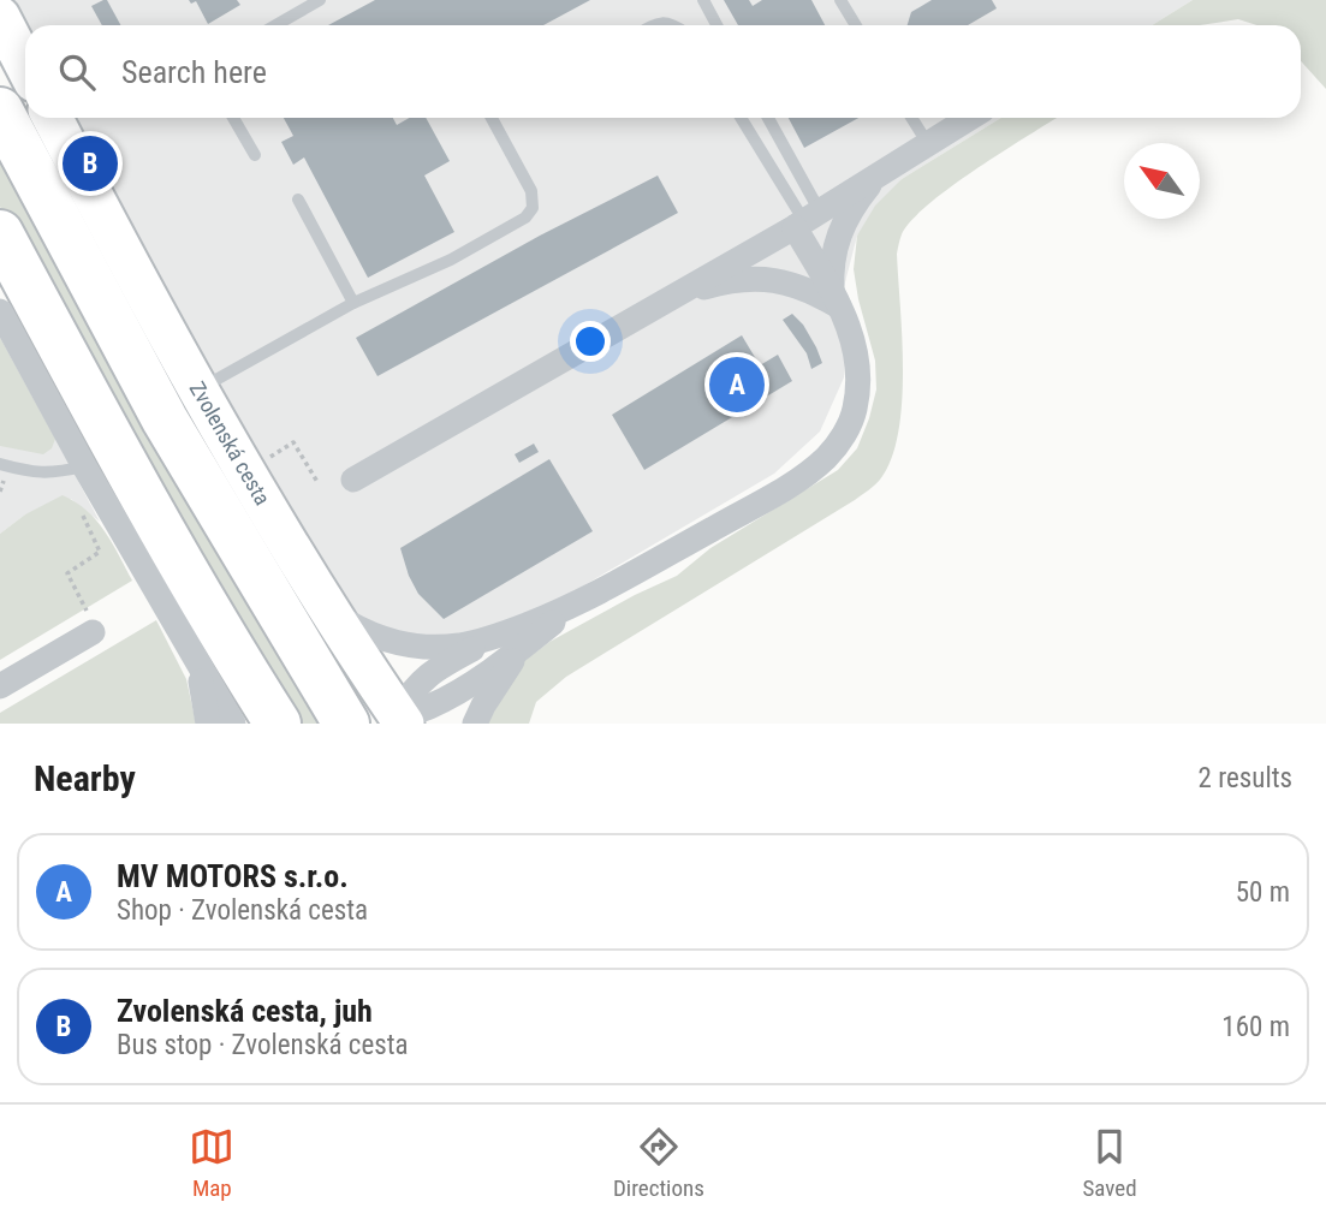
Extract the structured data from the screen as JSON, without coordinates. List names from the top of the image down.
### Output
{
  "streets": {
    "main road": ["Zvolenská cesta"]
  },
  "north": "top left",
  "page": {
    "search": "Search here",
    "pins": ["B", "A"],
    "heading": ["Nearby", "2 results"],
    "list": [
      {
        "mark": "A",
        "name": "MV MOTORS s.r.o.",
        "note": "Shop · Zvolenská cesta",
        "value": "50 m"
      },
      {
        "mark": "B",
        "name": "Zvolenská cesta, juh",
        "note": "Bus stop · Zvolenská cesta",
        "value": "160 m"
      }
    ],
    "nav": ["Map", "Directions", "Saved"]
  }
}
